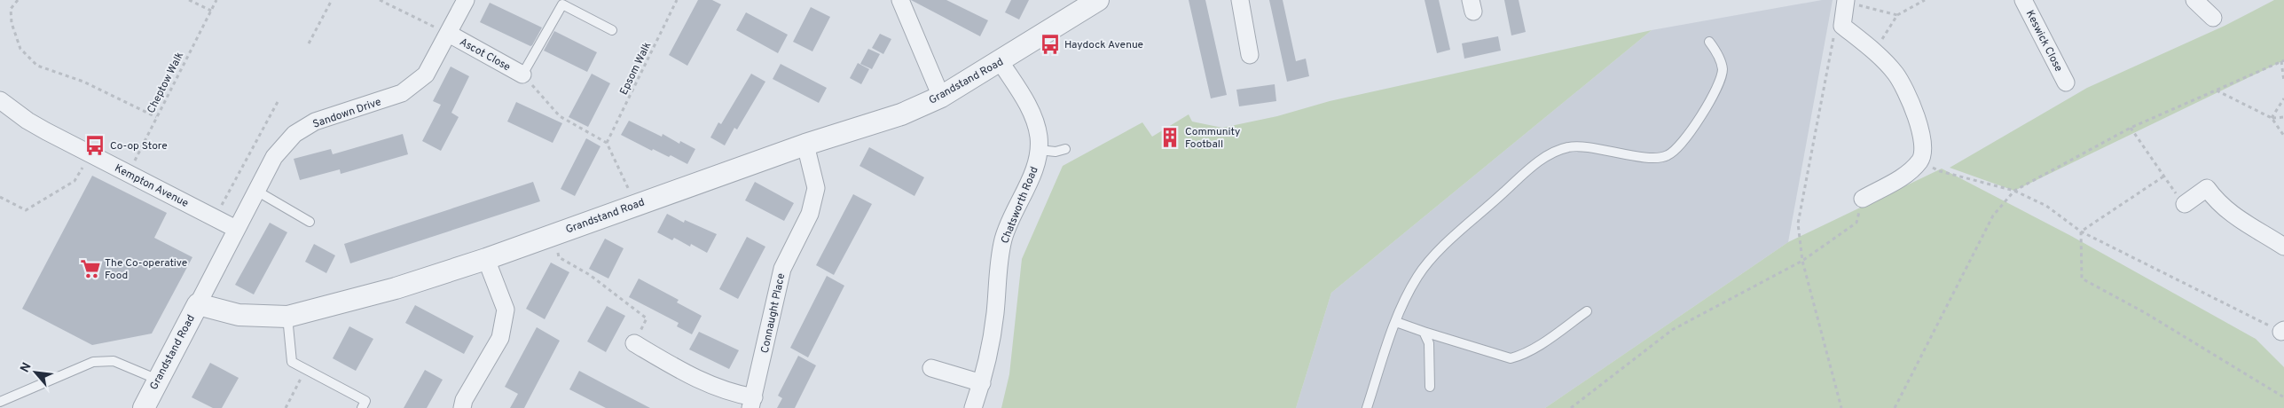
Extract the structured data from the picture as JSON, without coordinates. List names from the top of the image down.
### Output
{
  "streets": {
    "street": [
      "Keswick Close",
      "Ascot Close",
      "Grandstand Road",
      "Sandown Drive",
      "Kempton Avenue",
      "Chatsworth Road",
      "Connaught Place"
    ],
    "path": ["Epsom Walk", "Cheptow Walk"]
  },
  "crossings": [
    ["Ascot Close", "Sandown Drive"],
    ["Grandstand Road", "Sandown Drive"],
    ["Grandstand Road", "Chatsworth Road"],
    ["Grandstand Road", "Connaught Place"],
    ["Cheptow Walk", "Kempton Avenue"],
    ["Sandown Drive", "Kempton Avenue"]
  ],
  "places": {
    "bus stop": ["Haydock Avenue", "Co-op Store"],
    "building": ["Community Football"],
    "supermarket": ["The Co-operative Food"]
  },
  "north": "top left"
}
